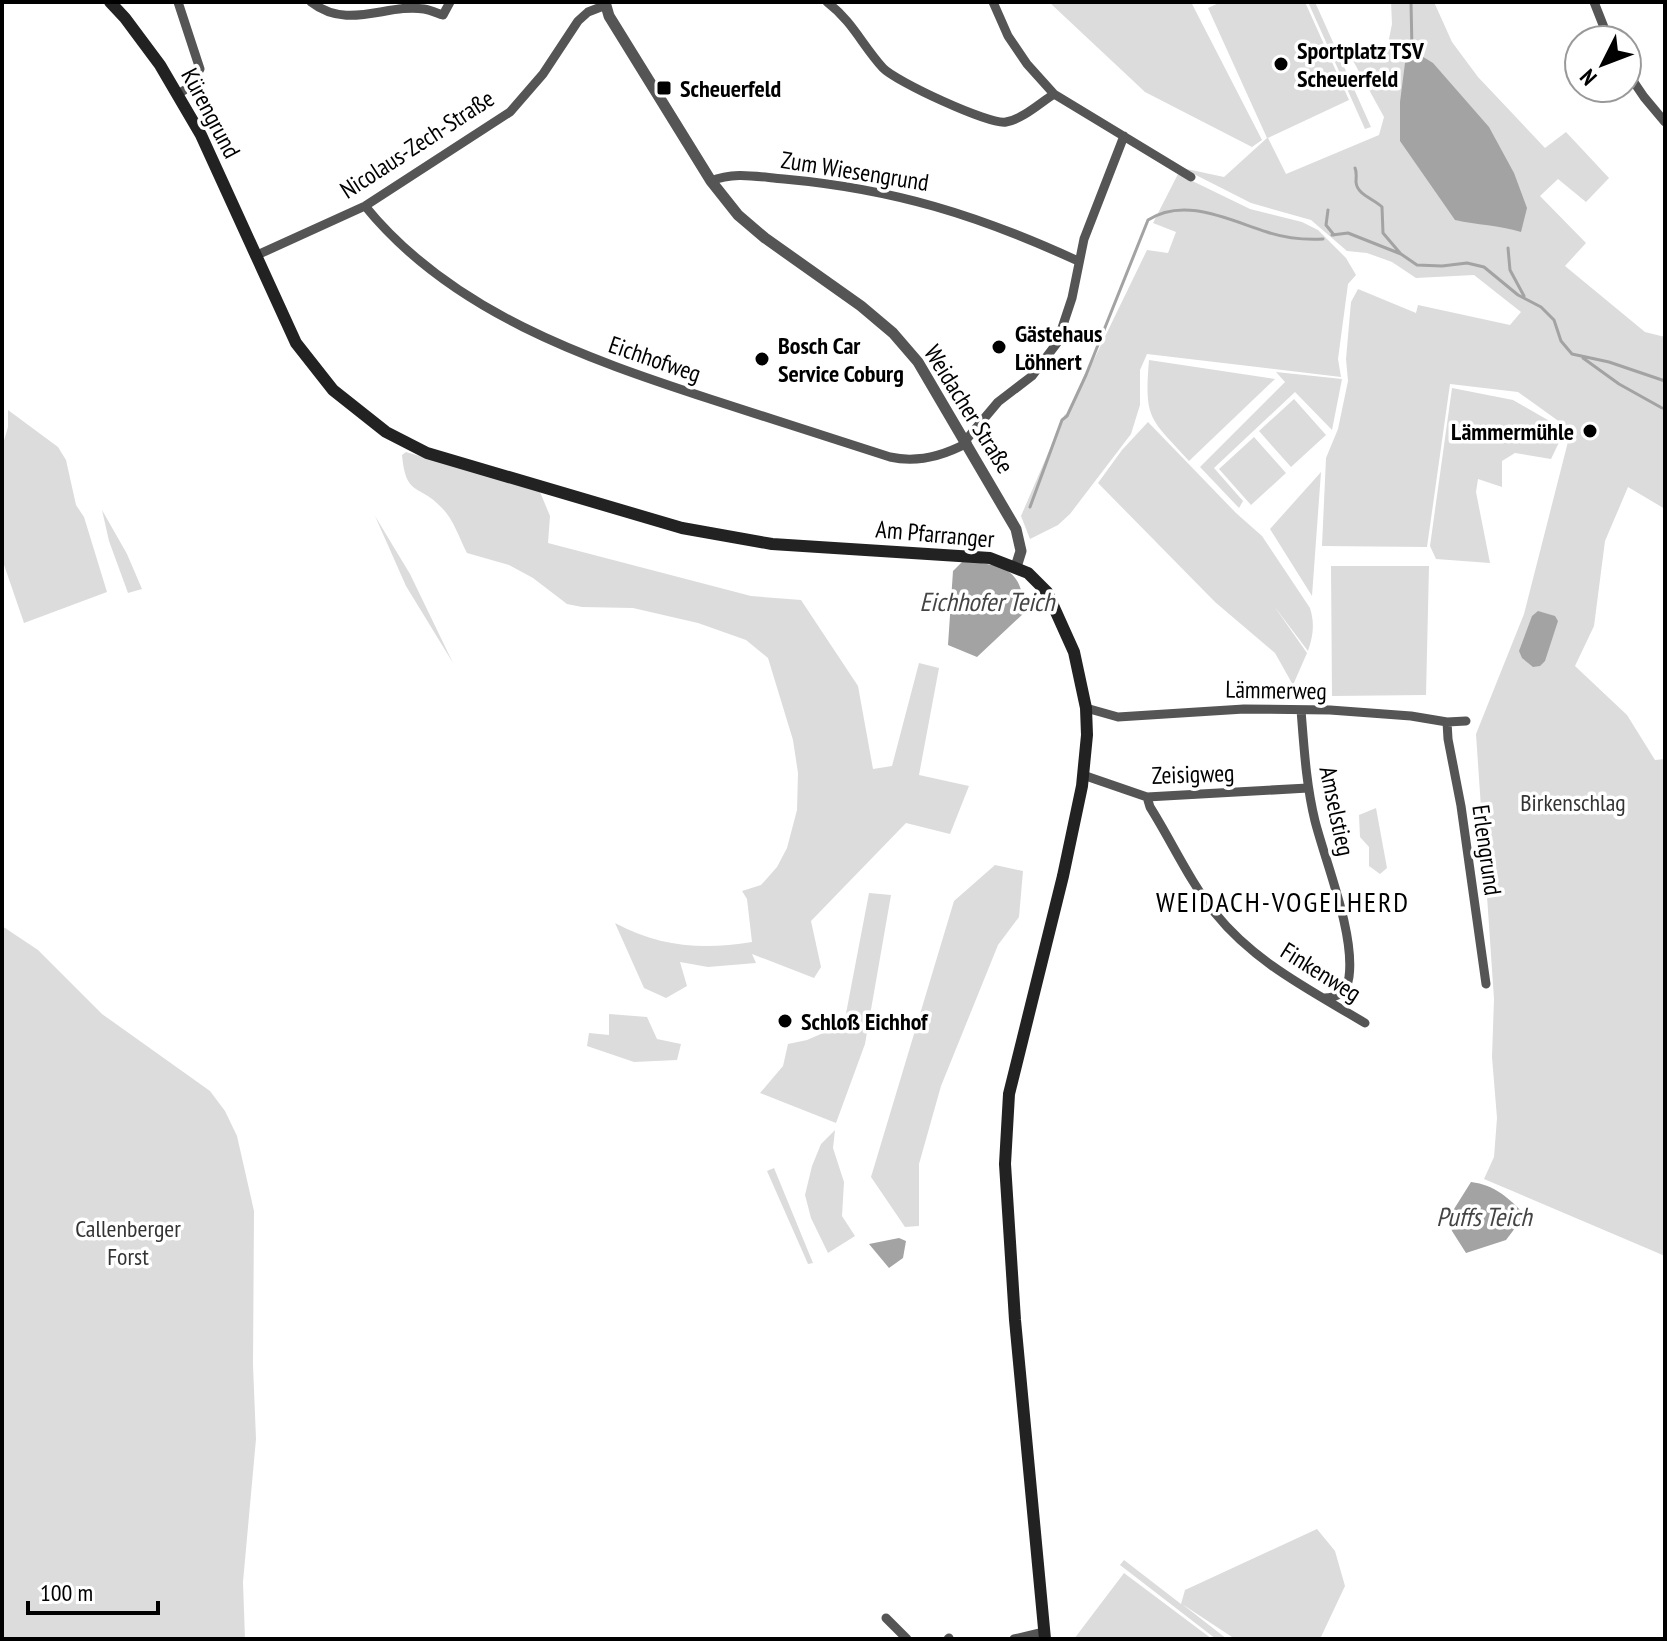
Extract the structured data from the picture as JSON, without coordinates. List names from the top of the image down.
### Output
{
  "streets": {
    "main road": ["Kürengrund", "Am Pfarranger"],
    "street": [
      "Nicolaus-Zech-Straße",
      "Zum Wiesengrund",
      "Eichhofweg",
      "Weidacher Straße",
      "Lämmerweg",
      "Zeisigweg",
      "Amselstieg",
      "Erlengrund",
      "Finkenweg"
    ]
  },
  "crossings": [
    ["Kürengrund", "Nicolaus-Zech-Straße"],
    ["Kürengrund", "Am Pfarranger"],
    ["Nicolaus-Zech-Straße", "Eichhofweg"],
    ["Nicolaus-Zech-Straße", "Weidacher Straße"],
    ["Zum Wiesengrund", "Weidacher Straße"],
    ["Eichhofweg", "Weidacher Straße"],
    ["Weidacher Straße", "Am Pfarranger"],
    ["Lämmerweg", "Amselstieg"],
    ["Lämmerweg", "Erlengrund"],
    ["Zeisigweg", "Amselstieg"],
    ["Zeisigweg", "Finkenweg"],
    ["Amselstieg", "Finkenweg"]
  ],
  "districts": ["WEIDACH-VOGELHERD"],
  "water": ["Eichhofer Teich", "Puffs Teich"],
  "parks": ["Birkenschlag", "Callenberger Forst"],
  "places": {
    "other": [
      "Sportplatz TSV Scheuerfeld",
      "Gästehaus Löhnert",
      "Bosch Car Service Coburg",
      "Lämmermühle",
      "Schloß Eichhof"
    ],
    "transit": ["Scheuerfeld"]
  },
  "scale_bar": "100 m",
  "north": "bottom left"
}
